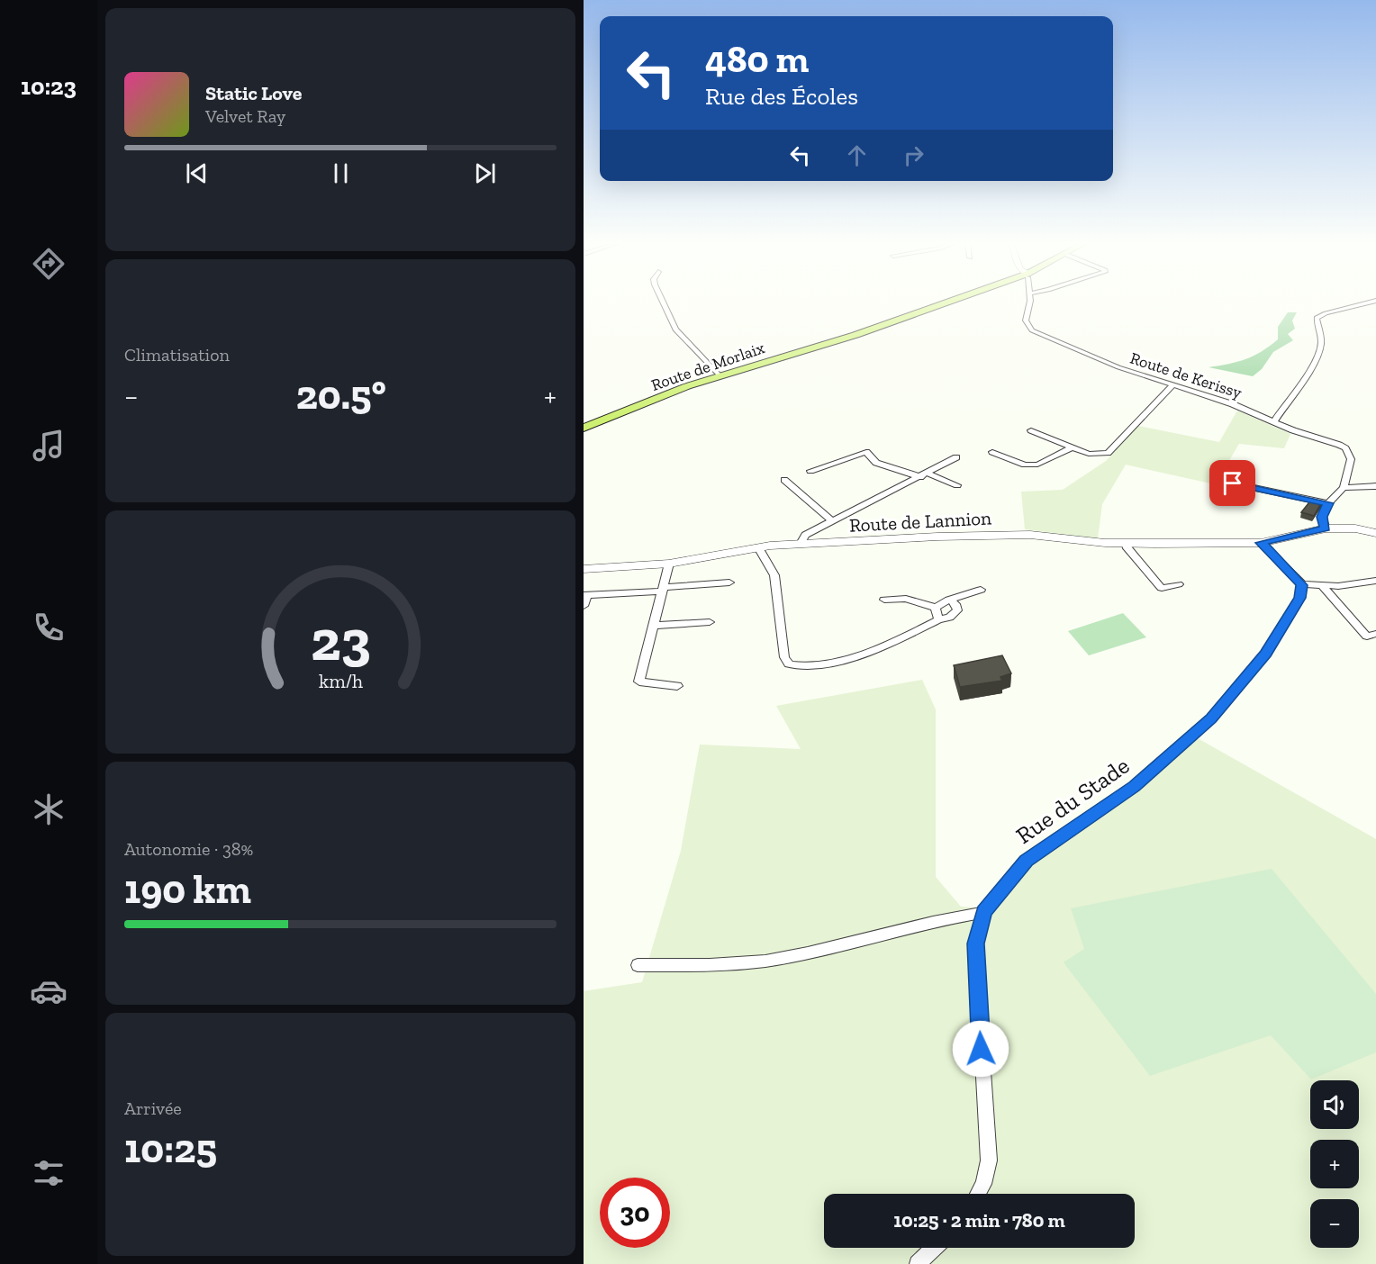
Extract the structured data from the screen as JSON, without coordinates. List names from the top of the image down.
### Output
{
  "streets": {
    "main road": ["Route de Morlaix"],
    "street": ["Route de Kerissy", "Route de Lannion", "Rue du Stade"]
  },
  "page": {
    "tabs": "10:23",
    "turn": ["480 m", "Rue des Écoles"],
    "song": ["Static Love", "Velvet Ray"],
    "tile": [
      "Climatisation",
      ["Autonomie · 38%", "190 km"],
      ["Arrivée", "10:25"]
    ],
    "heat": ["−", "20.5°", "+"],
    "map_buttons": ["+", "−"],
    "limit": "30",
    "trip": "10:25 · 2 min · 780 m",
    "gauge": ["23", "km/h"]
  }
}
